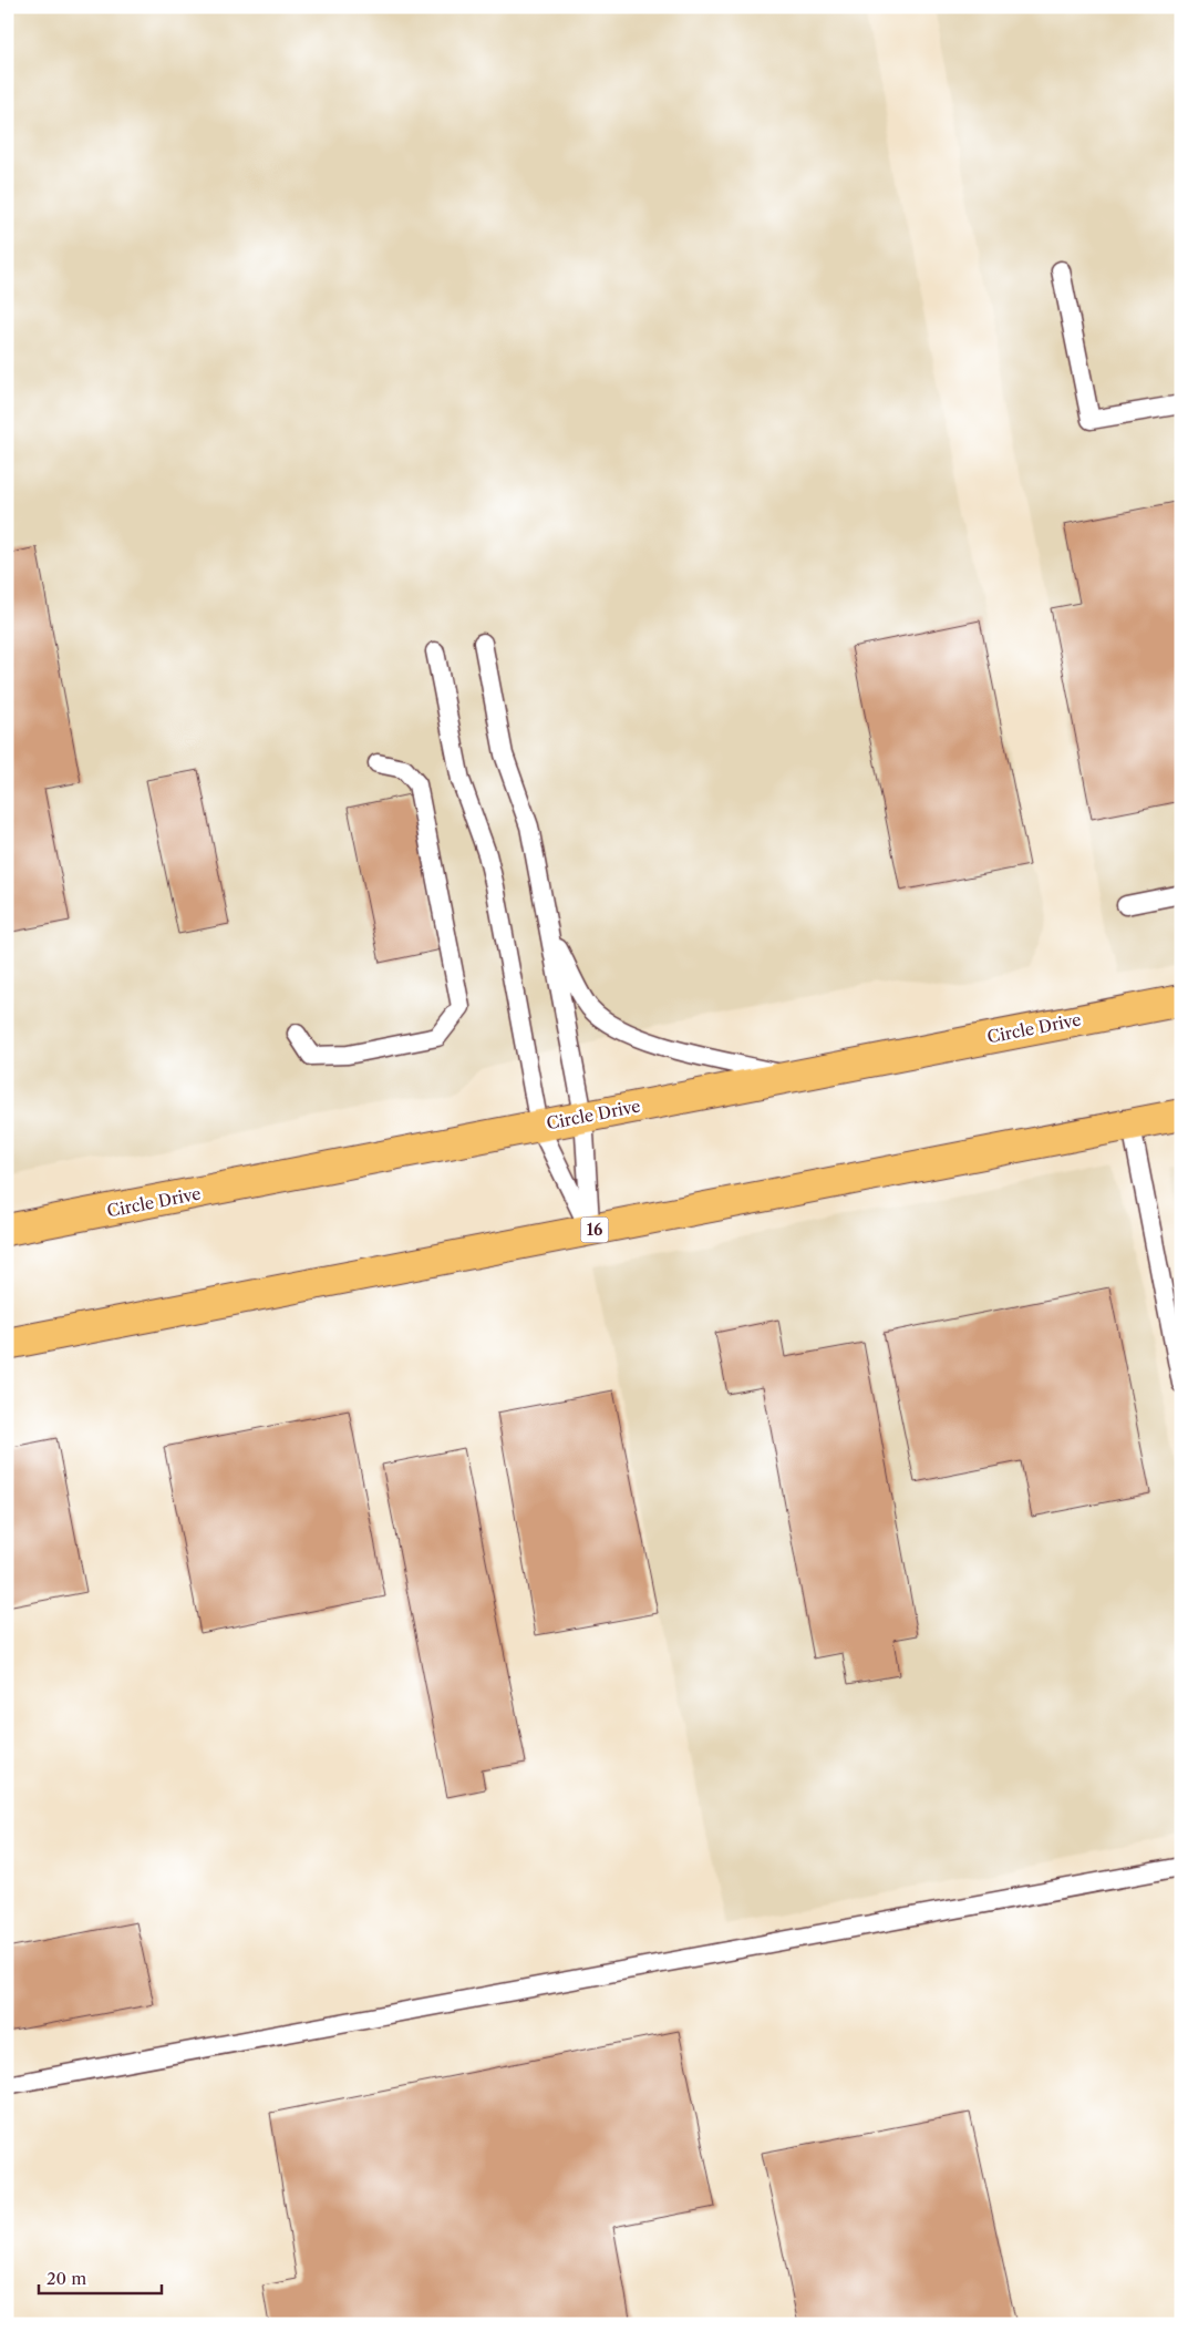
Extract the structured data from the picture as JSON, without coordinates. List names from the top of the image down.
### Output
{
  "streets": {
    "highway": ["Circle Drive", "16"]
  },
  "scale_bar": "20 m"
}
